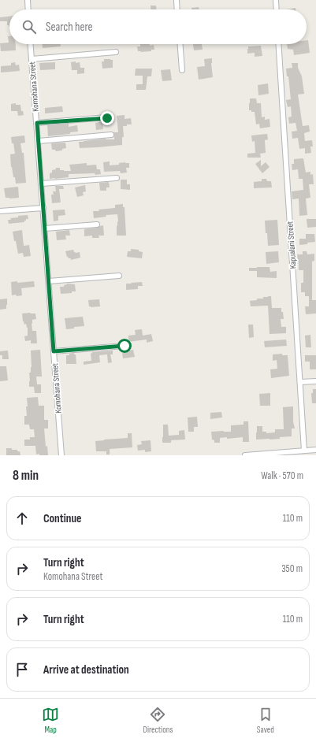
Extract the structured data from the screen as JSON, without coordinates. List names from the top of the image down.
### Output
{
  "streets": {
    "street": ["Komohana Street", "Kapualani Street"]
  },
  "page": {
    "search": "Search here",
    "heading": ["8 min", "Walk · 570 m"],
    "list": [
      ["Continue", "110 m"],
      ["Turn right", "Komohana Street", "350 m"],
      ["Turn right", "110 m"],
      "Arrive at destination"
    ],
    "nav": ["Map", "Directions", "Saved"]
  }
}
